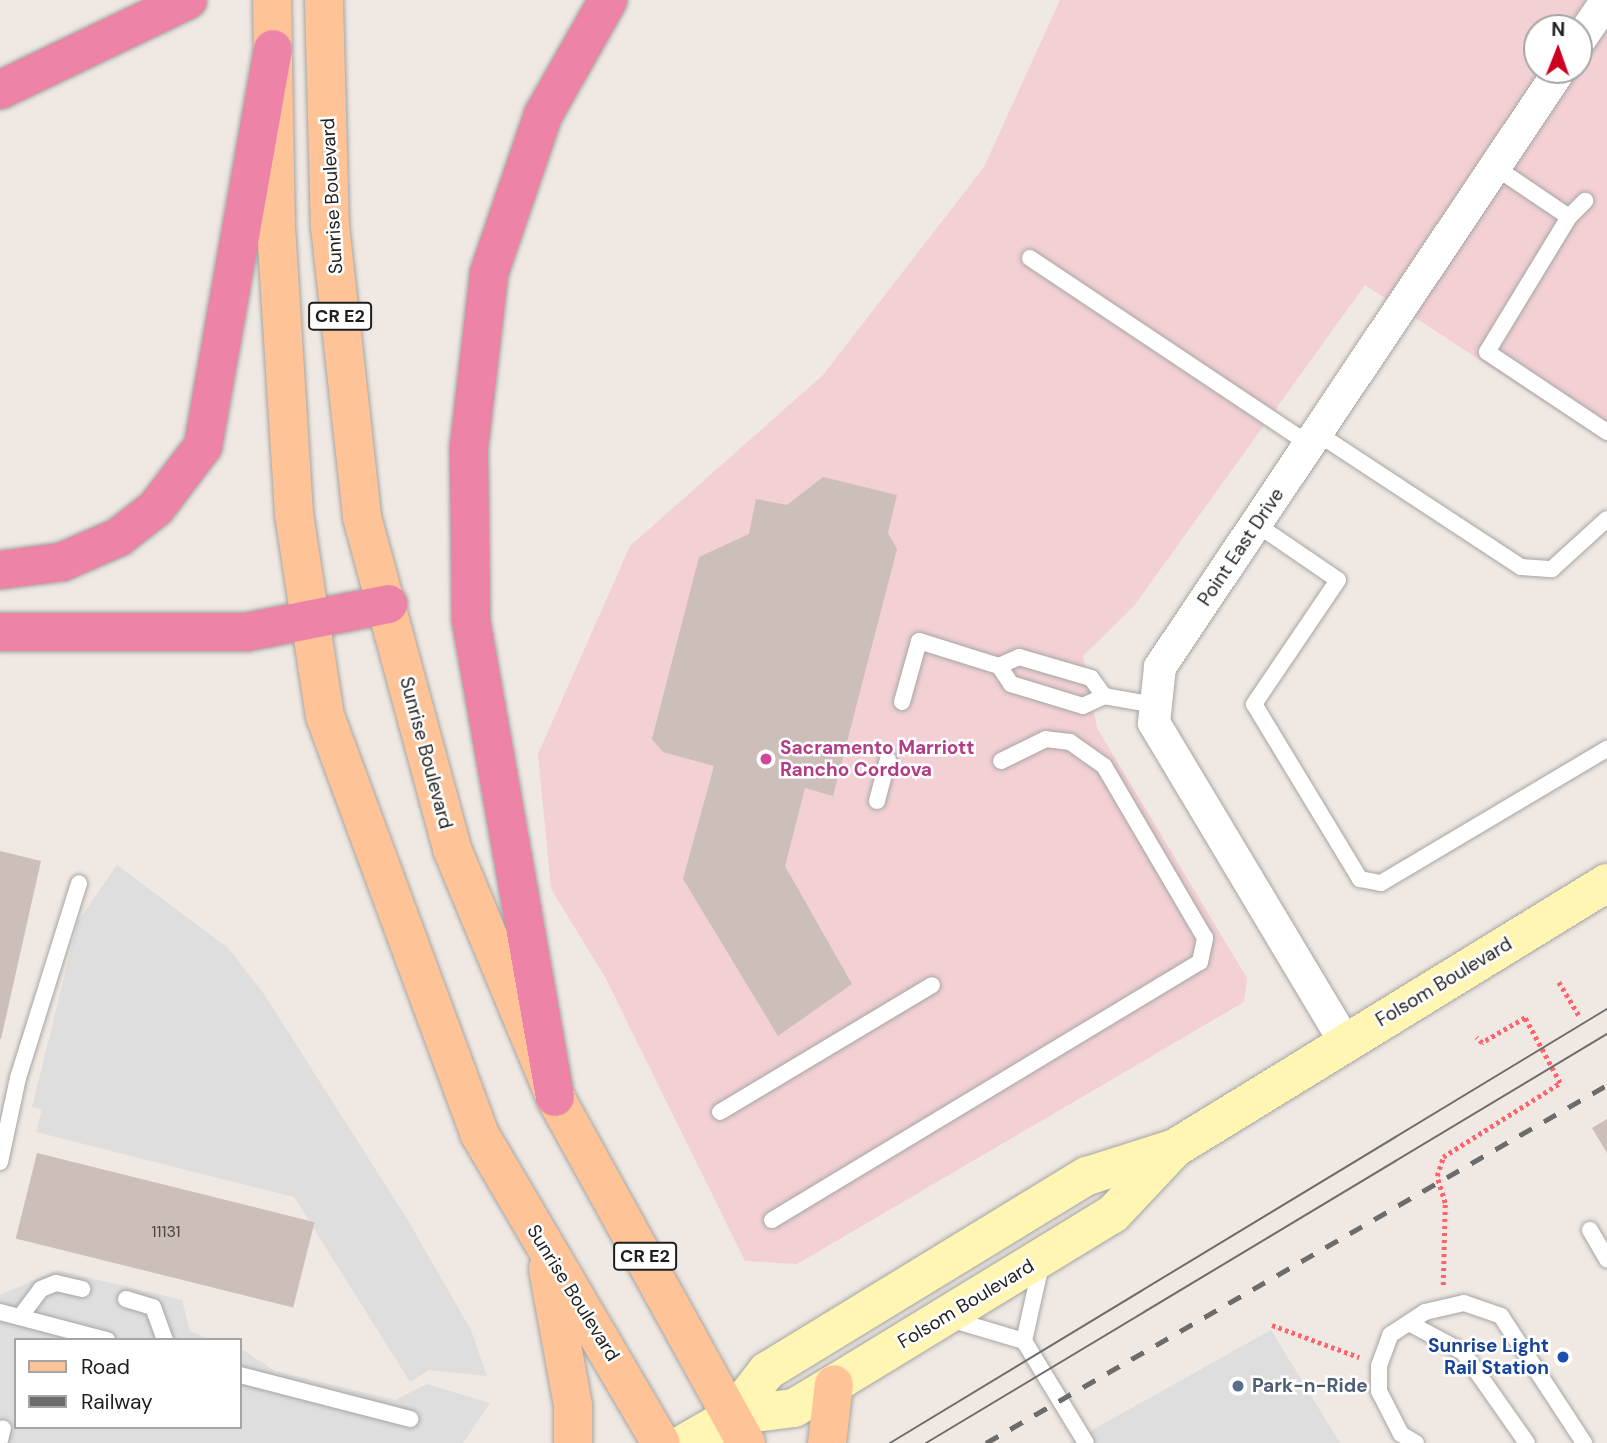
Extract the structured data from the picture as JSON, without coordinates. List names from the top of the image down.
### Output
{
  "streets": {
    "main road": ["Sunrise Boulevard", "CR E2", "Folsom Boulevard"],
    "street": ["Point East Drive"]
  },
  "crossings": [
    ["Sunrise Boulevard", "Folsom Boulevard"],
    ["Point East Drive", "Folsom Boulevard"]
  ],
  "places": ["Sacramento Marriott Rancho Cordova", "Sunrise Light Rail Station", "Park-n-Ride"],
  "house_numbers": ["11131"],
  "legend": ["Road", "Railway"],
  "north": "top"
}
